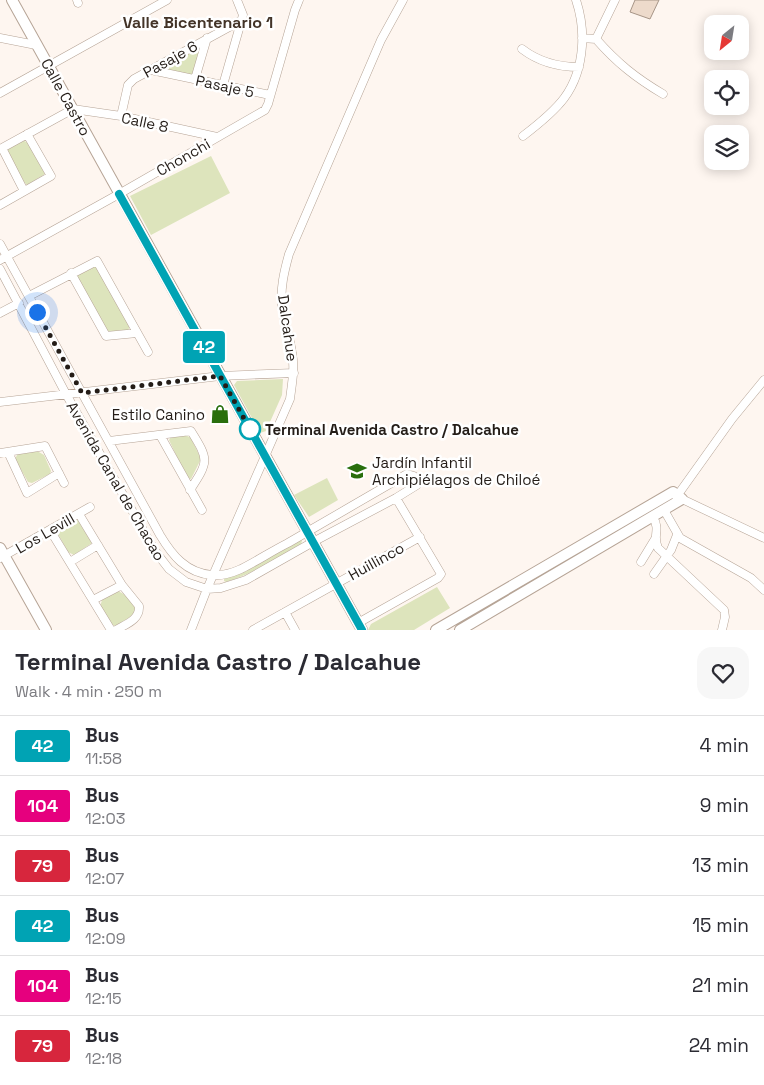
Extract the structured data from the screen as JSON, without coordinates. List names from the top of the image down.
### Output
{
  "streets": {
    "street": [
      "Pasaje 6",
      "Pasaje 5",
      "Calle Castro",
      "Calle 8",
      "Chonchi",
      "Dalcahue",
      "Avenida Canal de Chacao",
      "Los Levill",
      "Huillinco"
    ]
  },
  "crossings": [
    ["Pasaje 6", "Pasaje 5"],
    ["Pasaje 6", "Calle 8"],
    ["Pasaje 5", "Chonchi"],
    ["Calle Castro", "Calle 8"],
    ["Calle Castro", "Chonchi"],
    ["Calle Castro", "Dalcahue"],
    ["Calle Castro", "Avenida Canal de Chacao"],
    ["Calle Castro", "Huillinco"],
    ["Calle 8", "Chonchi"],
    ["Chonchi", "Avenida Canal de Chacao"],
    ["Dalcahue", "Avenida Canal de Chacao"]
  ],
  "districts": ["Valle Bicentenario 1"],
  "places": {
    "shop": ["Estilo Canino"],
    "other": ["Terminal Avenida Castro / Dalcahue"],
    "school or university": ["Jardín Infantil Archipiélagos de Chiloé"]
  },
  "lines": ["bus line 42"],
  "north": "bottom left",
  "page": {
    "on_map": "42",
    "heading": ["Terminal Avenida Castro / Dalcahue", "Walk · 4 min · 250 m"],
    "list": [
      {
        "mark": "42",
        "name": "Bus",
        "note": "11:58",
        "value": "4 min"
      },
      {
        "mark": "104",
        "name": "Bus",
        "note": "12:03",
        "value": "9 min"
      },
      {
        "mark": "79",
        "name": "Bus",
        "note": "12:07",
        "value": "13 min"
      },
      {
        "mark": "42",
        "name": "Bus",
        "note": "12:09",
        "value": "15 min"
      },
      {
        "mark": "104",
        "name": "Bus",
        "note": "12:15",
        "value": "21 min"
      },
      {
        "mark": "79",
        "name": "Bus",
        "note": "12:18",
        "value": "24 min"
      }
    ]
  }
}
